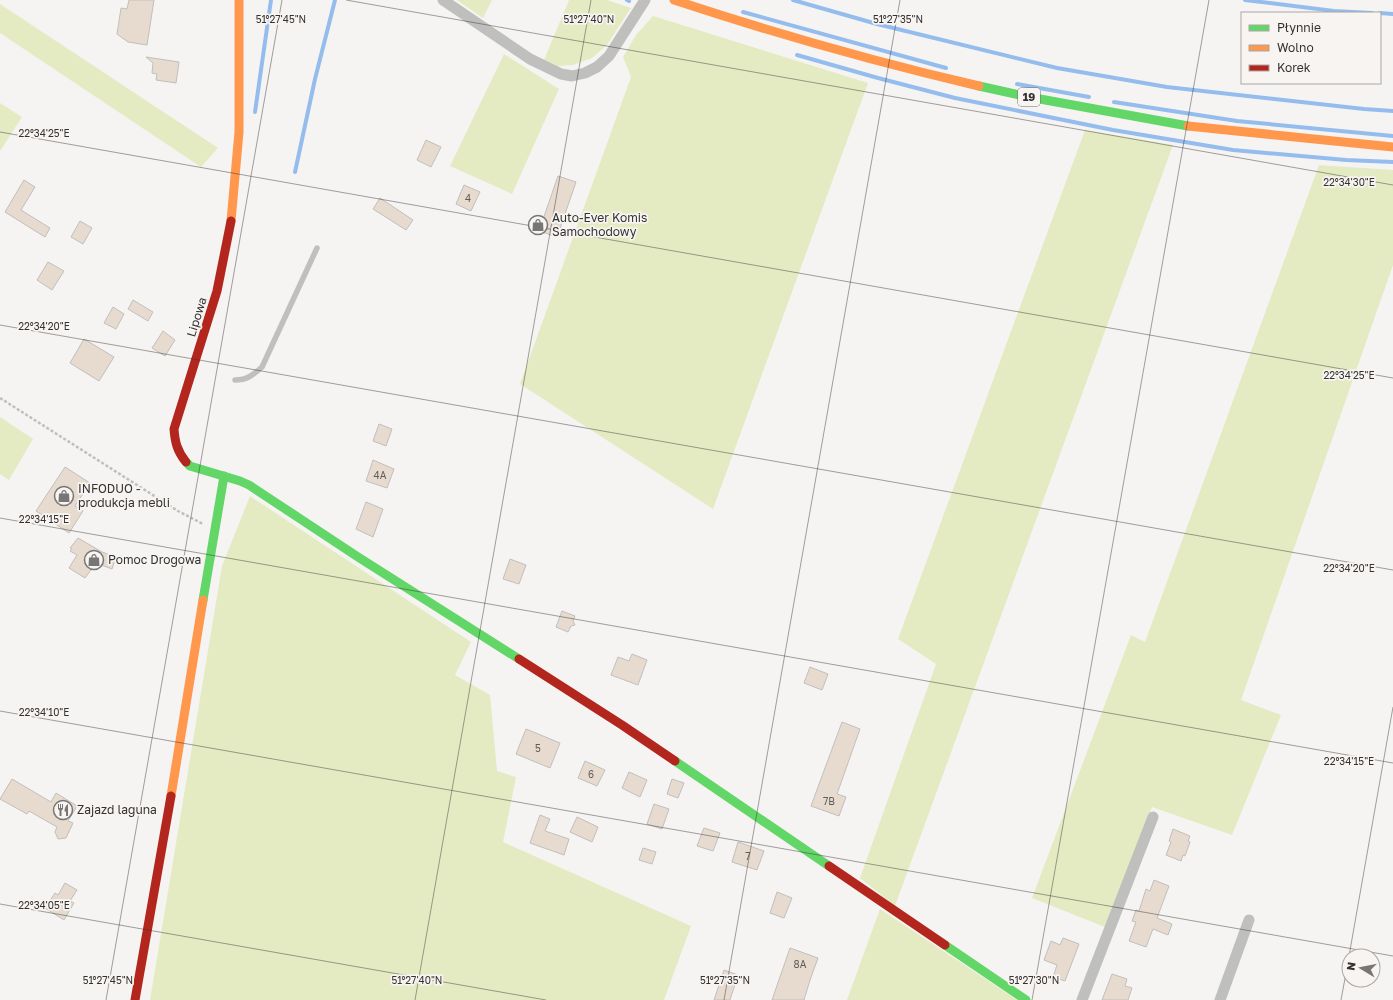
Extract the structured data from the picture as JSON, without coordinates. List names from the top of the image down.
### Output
{
  "streets": {
    "main road": ["19", "Lipowa"]
  },
  "places": {
    "shop": ["Auto-Ever Komis Samochodowy", "INFODUO - produkcja mebli", "Pomoc Drogowa"],
    "restaurant": ["Zajazd laguna"]
  },
  "house_numbers": [
    "4",
    "4A",
    "5",
    "6",
    "7B",
    "7",
    "8A"
  ],
  "legend": ["Płynnie", "Wolno", "Korek"],
  "north": "left",
  "coordinates": [
    "51°27'45\"N",
    "51°27'40\"N",
    "51°27'35\"N",
    "22°34'25\"E",
    "22°34'30\"E",
    "22°34'20\"E",
    "22°34'15\"E",
    "22°34'10\"E",
    "22°34'05\"E",
    "51°27'30\"N"
  ]
}
